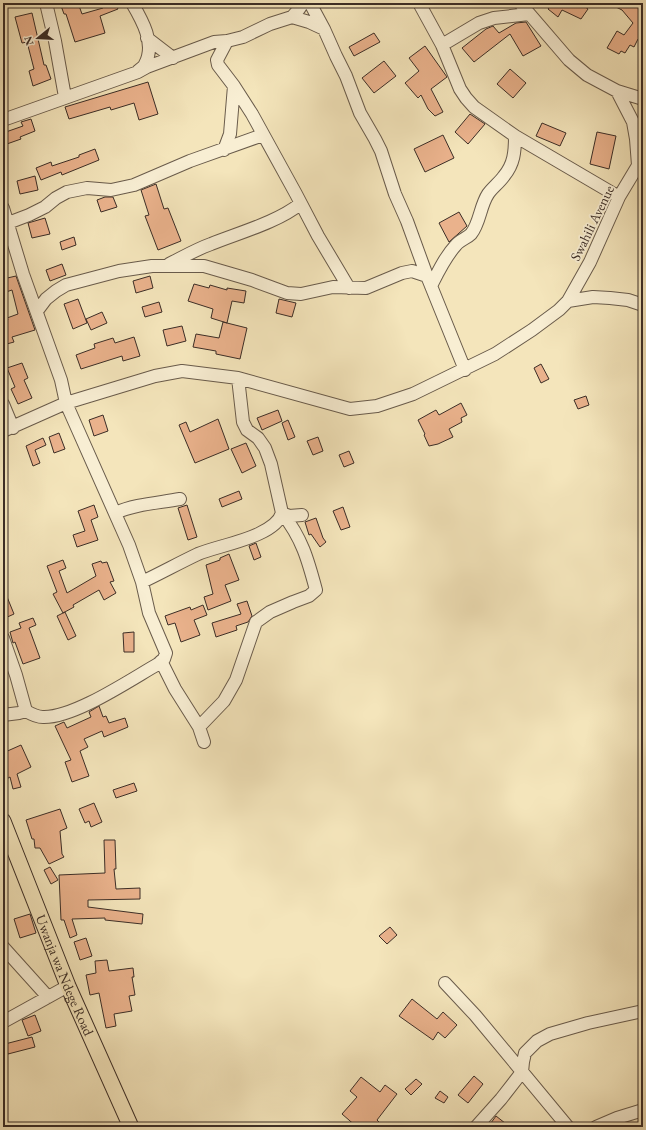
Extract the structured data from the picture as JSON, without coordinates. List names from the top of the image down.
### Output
{
  "streets": {
    "main road": ["Uwanja wa Ndege Road"],
    "street": ["Swahili Avenue"]
  },
  "north": "left"
}
